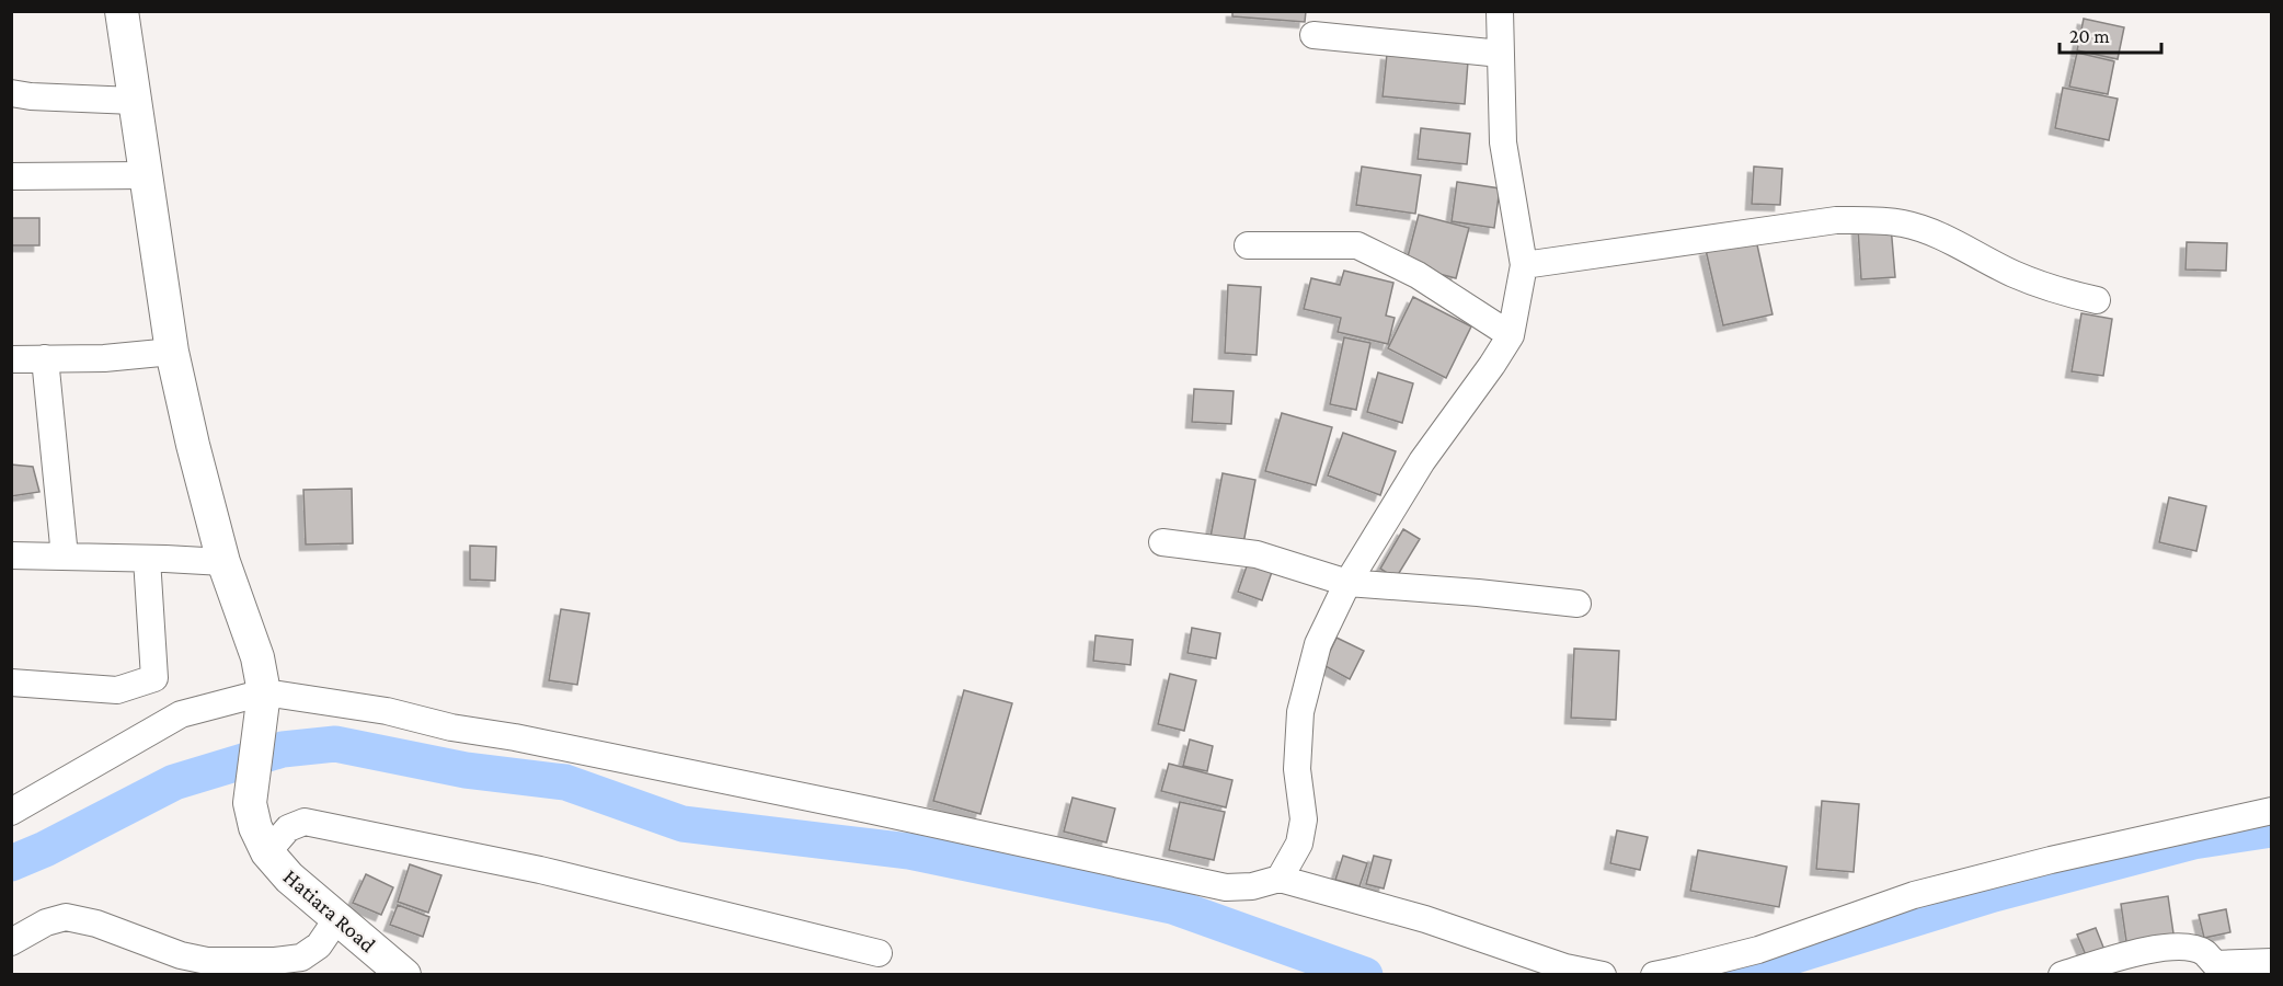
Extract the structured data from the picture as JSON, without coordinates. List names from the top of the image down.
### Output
{
  "streets": {
    "street": ["Hatiara Road"]
  },
  "scale_bar": "20 m"
}
